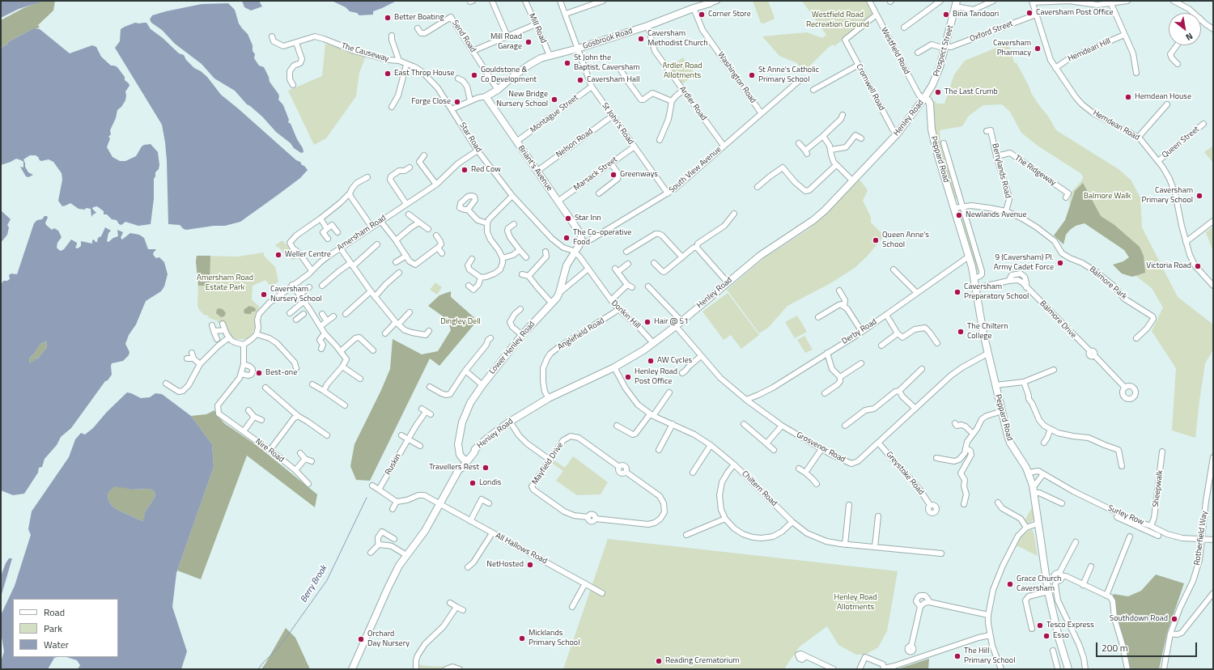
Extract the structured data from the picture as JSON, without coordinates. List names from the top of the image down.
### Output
{
  "streets": {
    "main road": [
      "Gosbrook Road",
      "Prospect Street",
      "Henley Road",
      "Peppard Road",
      "Briant's Avenue",
      "Lower Henley Road"
    ],
    "street": [
      "Mill Road",
      "Oxford Street",
      "Send Road",
      "Hemdean Hill",
      "Westfield Road",
      "The Causeway",
      "Washington Road",
      "Cromwell Road",
      "Ardler Road",
      "Montague Street",
      "St John's Road",
      "Hemdean Road",
      "Star Road",
      "Queen Street",
      "Nelson Road",
      "South View Avenue",
      "Berrylands Road",
      "The Ridgeway",
      "Marsack Street",
      "Amersham Road",
      "Balmore Park",
      "Donkin Hill",
      "Balmore Drive",
      "Derby Road",
      "Anglefield Road",
      "Grosvenor Road",
      "Nire Road",
      "Mayfield Drive",
      "Ruskin",
      "Greystoke Road",
      "Chiltern Road",
      "Sheepwalk",
      "Surley Row",
      "Rotherfield Way",
      "All Hallows Road"
    ]
  },
  "crossings": [
    ["Mill Road", "Gosbrook Road"],
    ["Oxford Street", "Prospect Street"],
    ["Oxford Street", "Hemdean Road"],
    ["Send Road", "Gosbrook Road"],
    ["Gosbrook Road", "Washington Road"],
    ["Gosbrook Road", "Ardler Road"],
    ["Gosbrook Road", "St John's Road"],
    ["Gosbrook Road", "Star Road"],
    ["Gosbrook Road", "Briant's Avenue"],
    ["Hemdean Hill", "Hemdean Road"],
    ["Westfield Road", "Prospect Street"],
    ["Westfield Road", "Cromwell Road"],
    ["Westfield Road", "Henley Road"],
    ["Westfield Road", "Peppard Road"],
    ["Prospect Street", "Henley Road"],
    ["Prospect Street", "Peppard Road"],
    ["The Causeway", "Star Road"],
    ["Washington Road", "South View Avenue"],
    ["Cromwell Road", "Henley Road"],
    ["Ardler Road", "South View Avenue"],
    ["Montague Street", "St John's Road"],
    ["Montague Street", "Briant's Avenue"],
    ["Henley Road", "Peppard Road"],
    ["Henley Road", "Donkin Hill"],
    ["Henley Road", "Anglefield Road"],
    ["Henley Road", "Lower Henley Road"],
    ["Henley Road", "Grosvenor Road"],
    ["Henley Road", "Chiltern Road"],
    ["Henley Road", "All Hallows Road"],
    ["St John's Road", "Nelson Road"],
    ["St John's Road", "South View Avenue"],
    ["St John's Road", "Marsack Street"],
    ["Hemdean Road", "Queen Street"],
    ["Star Road", "Amersham Road"],
    ["Star Road", "Donkin Hill"],
    ["Star Road", "Lower Henley Road"],
    ["Nelson Road", "Briant's Avenue"],
    ["Peppard Road", "Balmore Drive"],
    ["Peppard Road", "Derby Road"],
    ["Peppard Road", "Grosvenor Road"],
    ["Peppard Road", "Surley Row"],
    ["Briant's Avenue", "South View Avenue"],
    ["Briant's Avenue", "Marsack Street"],
    ["Berrylands Road", "The Ridgeway"],
    ["Berrylands Road", "Balmore Park"],
    ["Donkin Hill", "Anglefield Road"],
    ["Donkin Hill", "Lower Henley Road"],
    ["Derby Road", "Grosvenor Road"],
    ["Grosvenor Road", "Greystoke Road"],
    ["Sheepwalk", "Surley Row"],
    ["Surley Row", "Rotherfield Way"]
  ],
  "water": ["Berry Brook"],
  "parks": [
    "Westfield Road Recreation Ground",
    "Ardler Road Allotments",
    "Balmore Walk",
    "Amersham Road Estate Park",
    "Dingley Dell",
    "Henley Road Allotments"
  ],
  "places": [
    "Caversham Post Office",
    "Corner Store",
    "Bina Tandoori",
    "Better Boating",
    "Caversham Methodist Church",
    "Mill Road Garage",
    "Caversham Pharmacy",
    "St John the Baptist, Caversham",
    "East Throp House",
    "Gouldstone & Co Development",
    "St Anne's Catholic Primary School",
    "Caversham Hall",
    "The Last Crumb",
    "Hemdean House",
    "New Bridge Nursery School",
    "Forge Close",
    "Red Cow",
    "Greenways",
    "Caversham Primary School",
    "Newlands Avenue",
    "Star Inn",
    "The Co-operative Food",
    "Queen Anne's School",
    "Weller Centre",
    "9 (Caversham) Pl. Army Cadet Force",
    "Victoria Road",
    "Caversham Preparatory School",
    "Caversham Nursery School",
    "Hair @ 51",
    "The Chiltern College",
    "AW Cycles",
    "Best-one",
    "Henley Road Post Office",
    "Travellers Rest",
    "Londis",
    "NetHosted",
    "Grace Church Caversham",
    "Southdown Road",
    "Tesco Express",
    "Esso",
    "Micklands Primary School",
    "Orchard Day Nursery",
    "The Hill Primary School",
    "Reading Crematorium"
  ],
  "legend": ["Road", "Park", "Water"],
  "scale_bar": "200 m",
  "north": "bottom right"
}
